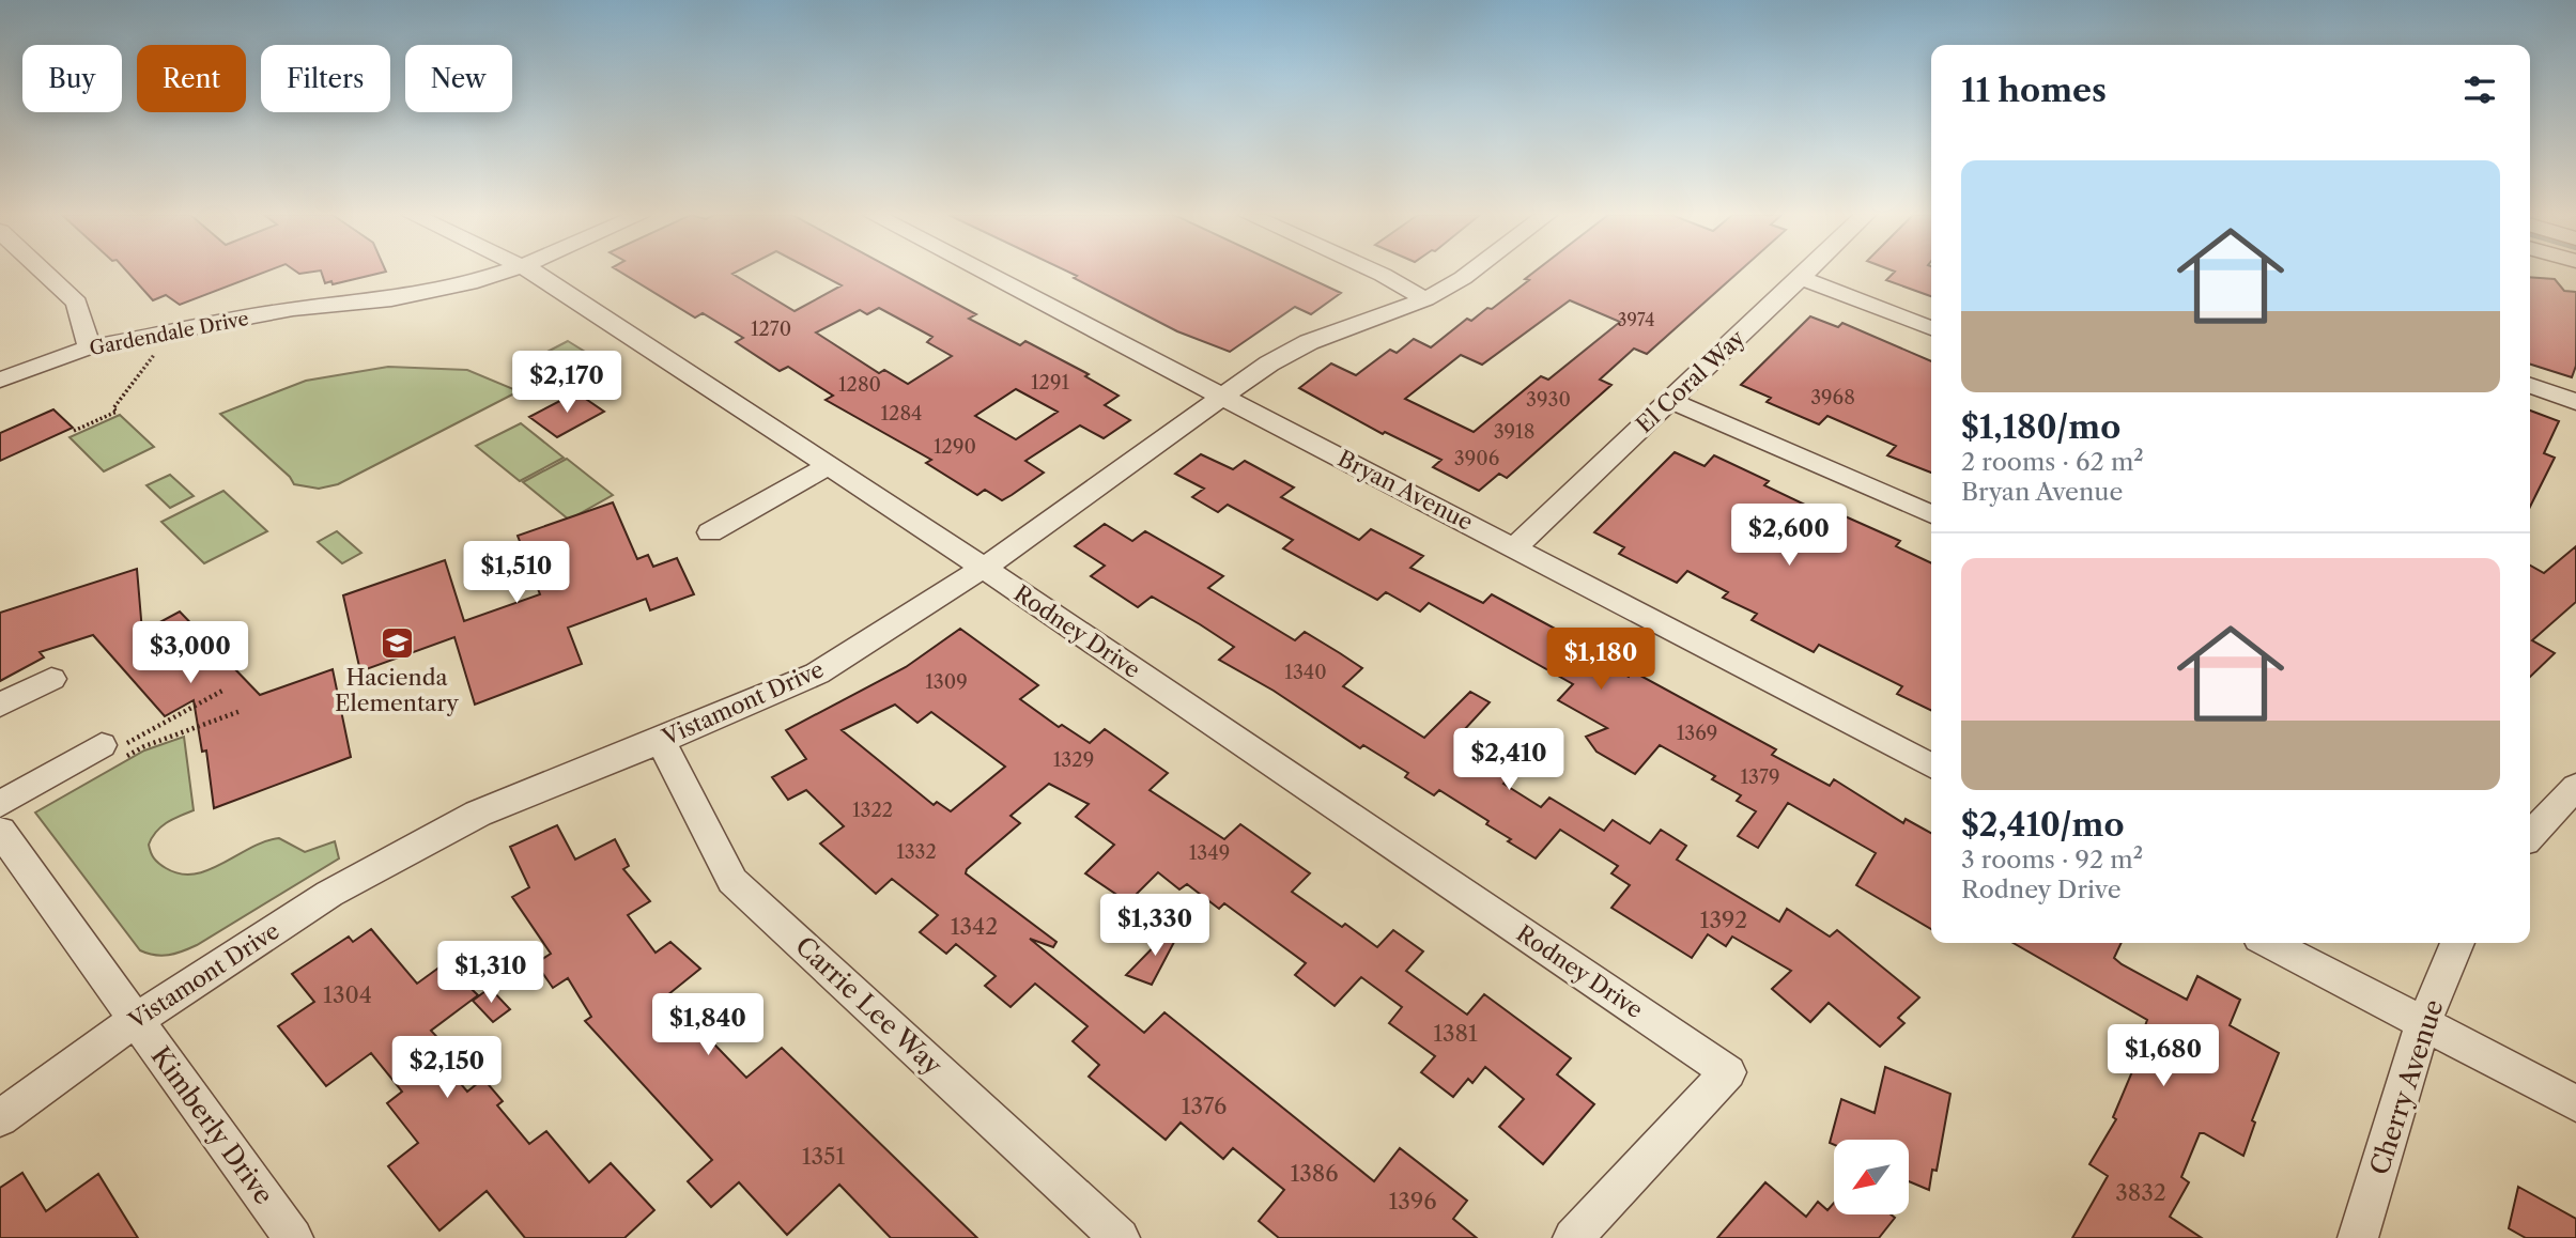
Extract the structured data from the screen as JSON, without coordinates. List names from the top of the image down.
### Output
{
  "streets": {
    "street": [
      "Gardendale Drive",
      "El Coral Way",
      "Bryan Avenue",
      "Rodney Drive",
      "Vistamont Drive",
      "Carrie Lee Way",
      "Cherry Avenue",
      "Kimberly Drive"
    ]
  },
  "crossings": [
    ["El Coral Way", "Bryan Avenue"],
    ["Bryan Avenue", "Vistamont Drive"],
    ["Rodney Drive", "Vistamont Drive"],
    ["Vistamont Drive", "Carrie Lee Way"],
    ["Vistamont Drive", "Kimberly Drive"]
  ],
  "places": {
    "school or university": ["Hacienda Elementary"]
  },
  "house_numbers": [
    "3974",
    "1270",
    "1291",
    "1280",
    "3968",
    "3930",
    "1284",
    "3918",
    "1290",
    "3906",
    "1340",
    "1309",
    "1369",
    "1329",
    "1379",
    "1322",
    "1332",
    "1349",
    "1392",
    "1342",
    "1304",
    "1381",
    "1376",
    "1351",
    "1386",
    "3832",
    "1396"
  ],
  "north": "bottom left",
  "page": {
    "chip": [
      "Buy",
      "Rent",
      "Filters",
      "New"
    ],
    "heading": "11 homes",
    "list": [
      {
        "name": "$1,180/mo",
        "note": "2 rooms · 62 m² · Bryan Avenue"
      },
      {
        "name": "$2,410/mo",
        "note": "3 rooms · 92 m² · Rodney Drive"
      }
    ],
    "price": [
      "$2,170",
      "$2,600",
      "$1,510",
      "$3,000",
      "$1,180",
      "$2,410",
      "$1,330",
      "$1,310",
      "$1,840",
      "$1,680",
      "$2,150"
    ]
  }
}
